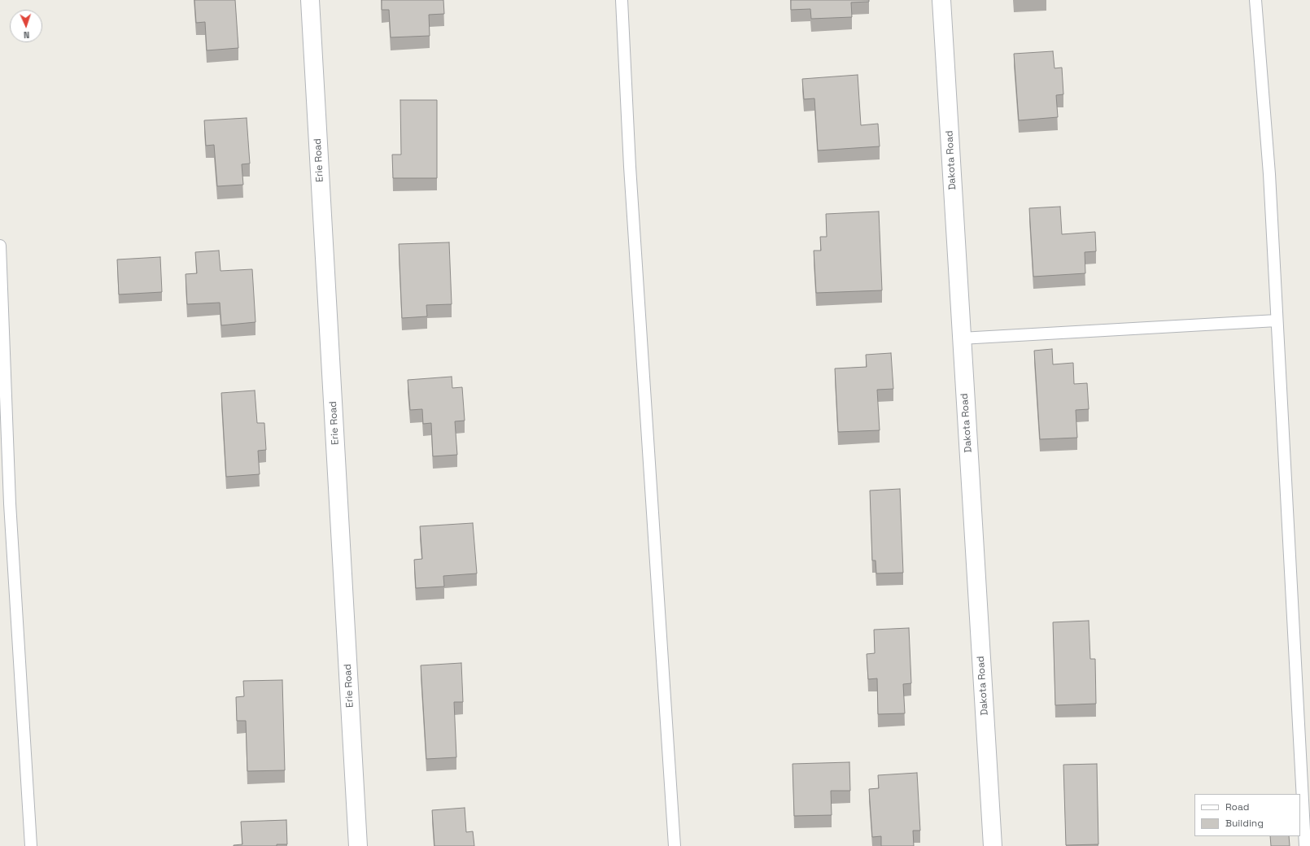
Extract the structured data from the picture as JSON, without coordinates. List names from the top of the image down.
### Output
{
  "streets": {
    "street": ["Erie Road", "Dakota Road"]
  },
  "legend": ["Road", "Building"],
  "north": "bottom"
}
